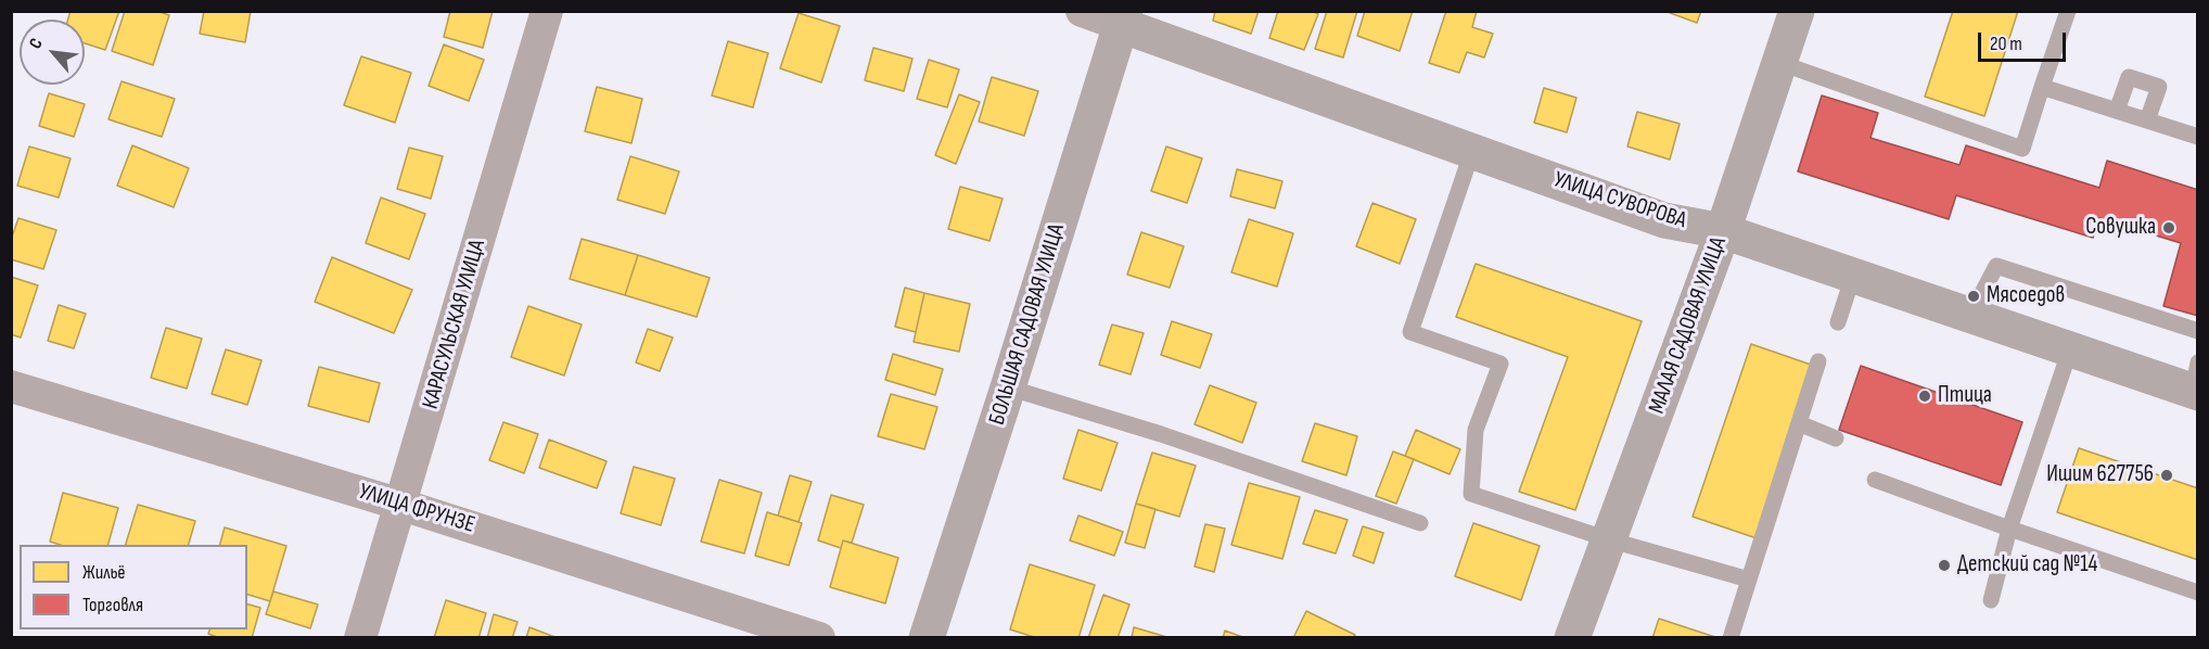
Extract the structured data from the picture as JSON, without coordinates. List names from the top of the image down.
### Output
{
  "streets": {
    "street": [
      "УЛИЦА СУВОРОВА",
      "КАРАСУЛЬСКАЯ УЛИЦА",
      "БОЛЬШАЯ САДОВАЯ УЛИЦА",
      "МАЛАЯ САДОВАЯ УЛИЦА",
      "УЛИЦА ФРУНЗЕ"
    ]
  },
  "crossings": [
    ["УЛИЦА СУВОРОВА", "БОЛЬШАЯ САДОВАЯ УЛИЦА"],
    ["УЛИЦА СУВОРОВА", "МАЛАЯ САДОВАЯ УЛИЦА"],
    ["КАРАСУЛЬСКАЯ УЛИЦА", "УЛИЦА ФРУНЗЕ"]
  ],
  "places": [
    "Совушка",
    "Мясоедов",
    "Птица",
    "Ишим 627756",
    "Детский сад №14"
  ],
  "legend": ["Жильё", "Торговля"],
  "scale_bar": "20 m",
  "north": "top left"
}
